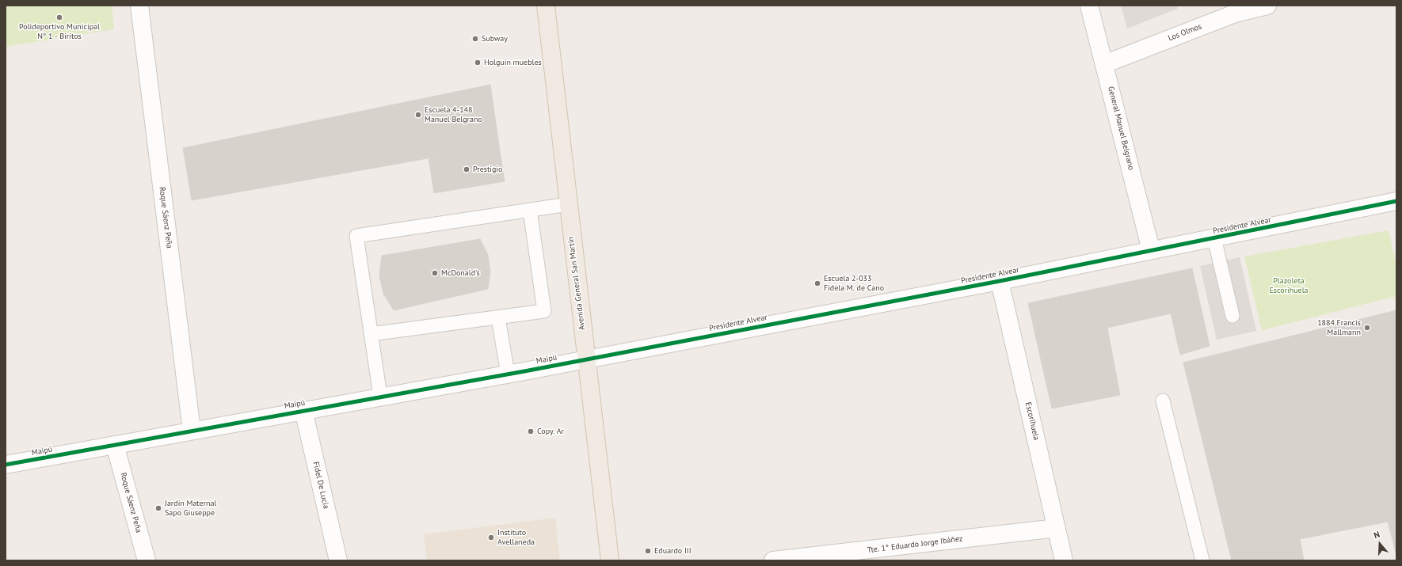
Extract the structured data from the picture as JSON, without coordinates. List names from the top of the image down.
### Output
{
  "streets": {
    "main road": ["Avenida General San Martín"],
    "street": [
      "Los Olmos",
      "General Manuel Belgrano",
      "Roque Sáenz Peña",
      "Presidente Alvear",
      "Maipú",
      "Escorihuela",
      "Fidel De Lucia",
      "Tte. 1° Eduardo Jorge Ibáñez"
    ]
  },
  "crossings": [
    ["Los Olmos", "General Manuel Belgrano"],
    ["General Manuel Belgrano", "Presidente Alvear"],
    ["Roque Sáenz Peña", "Maipú"],
    ["Presidente Alvear", "Avenida General San Martín"],
    ["Presidente Alvear", "Maipú"],
    ["Presidente Alvear", "Escorihuela"],
    ["Avenida General San Martín", "Maipú"],
    ["Maipú", "Fidel De Lucia"],
    ["Escorihuela", "Tte. 1° Eduardo Jorge Ibáñez"]
  ],
  "parks": ["Plazoleta Escorihuela"],
  "places": [
    "Polideportivo Municipal N° 1 - Biritos",
    "Subway",
    "Holguin muebles",
    "Escuela 4-148 Manuel Belgrano",
    "Prestigio",
    "McDonald's",
    "Escuela 2-033 Fidela M. de Cano",
    "1884 Francis Mallmann",
    "Copy. Ar",
    "Jardín Maternal Sapo Giuseppe",
    "Instituto Avellaneda",
    "Eduardo III"
  ],
  "north": "top"
}
